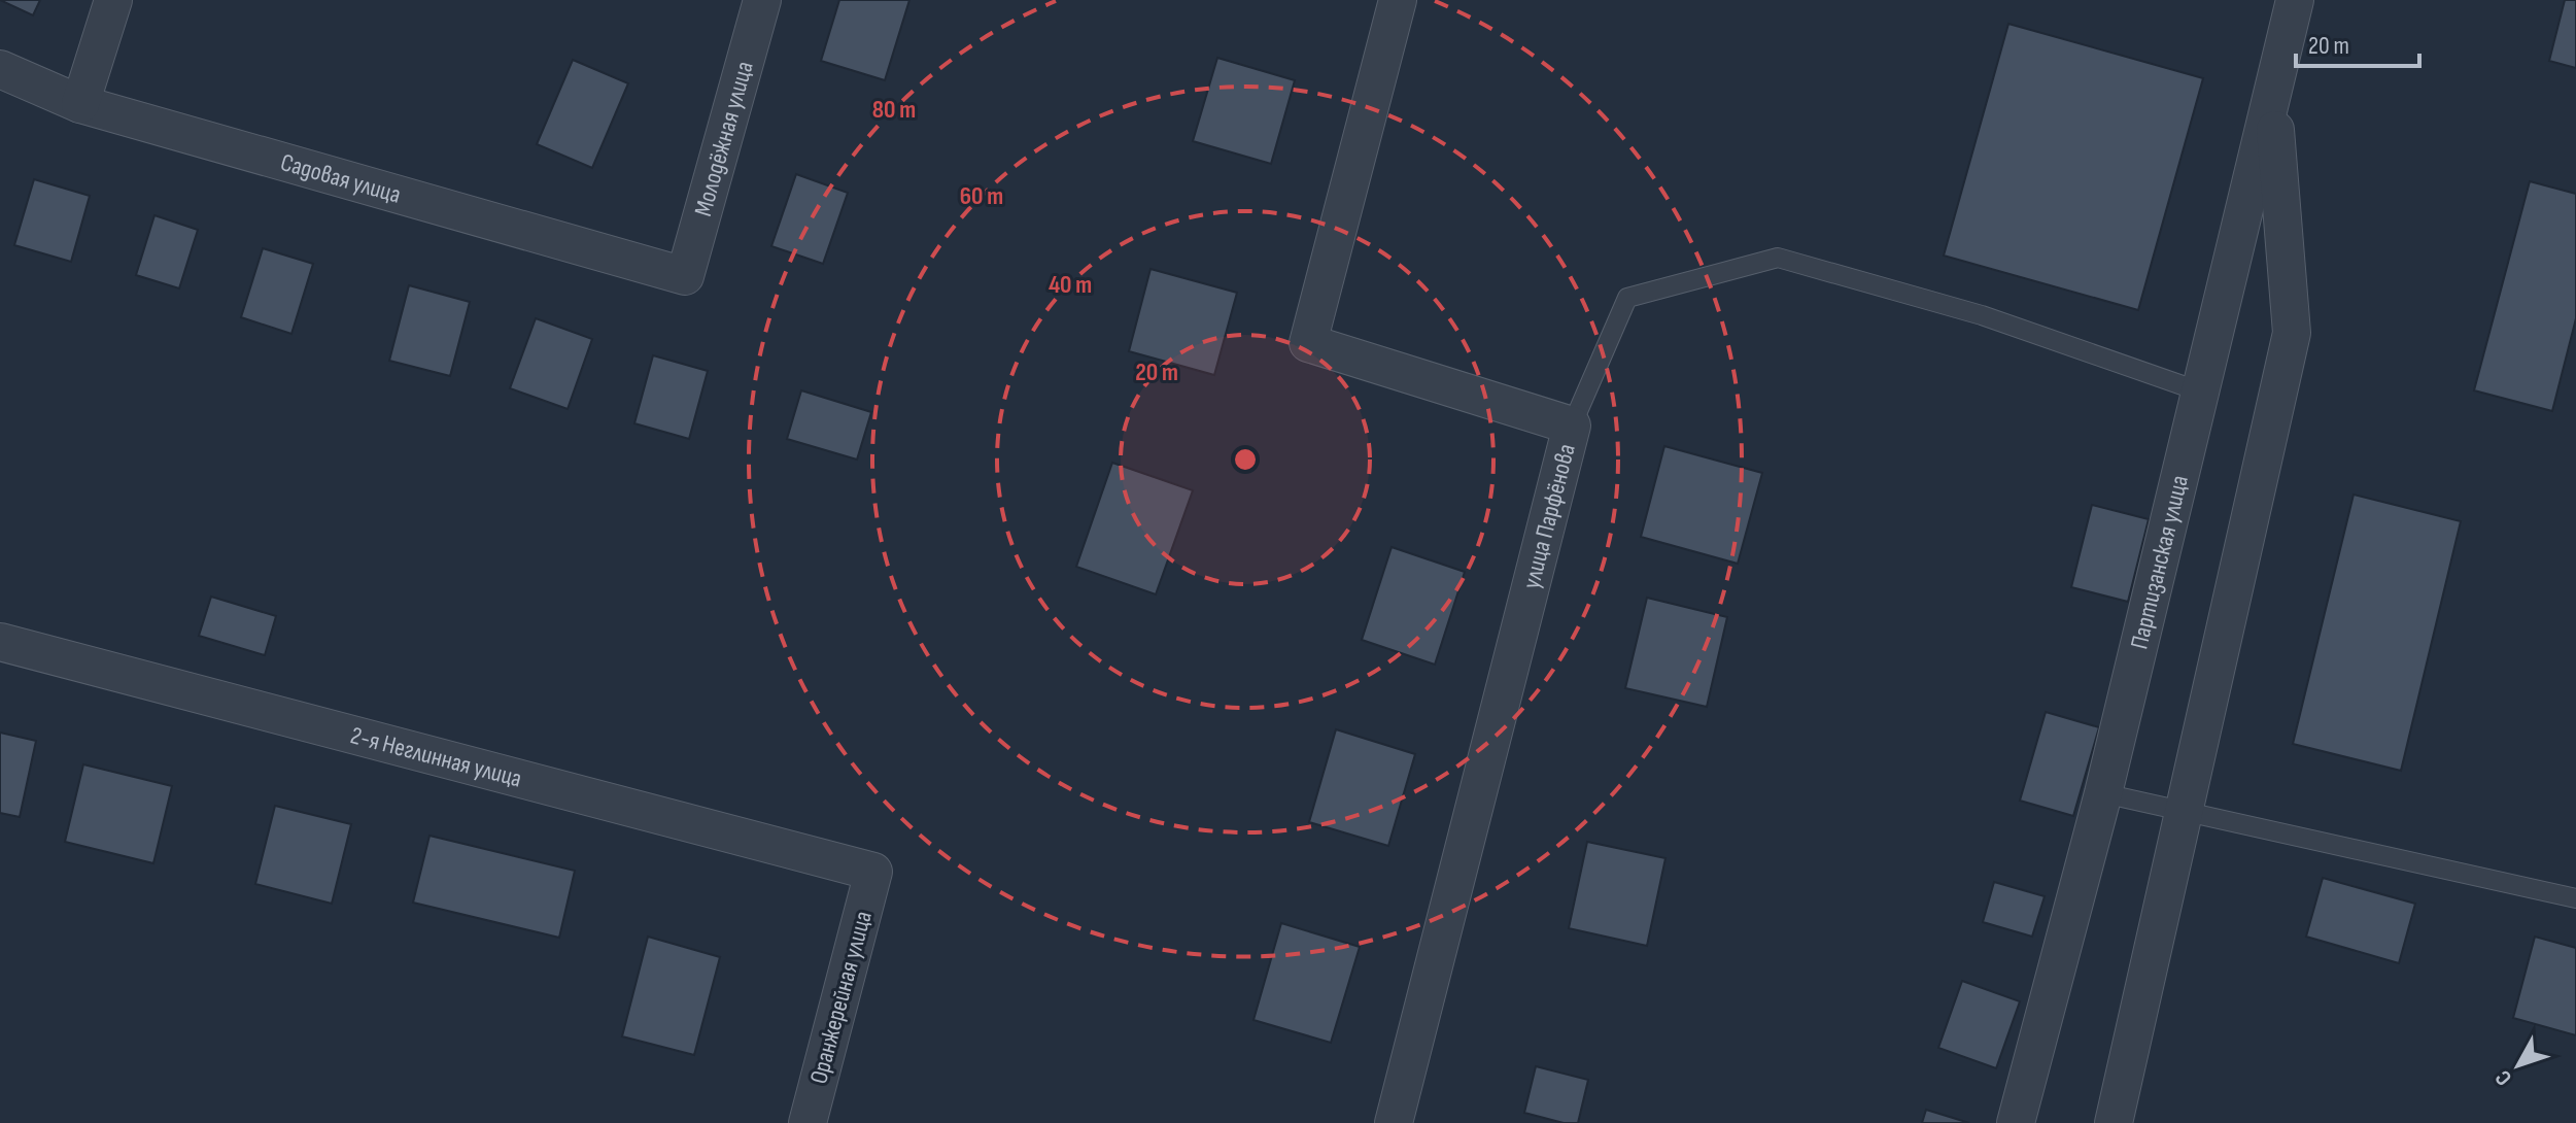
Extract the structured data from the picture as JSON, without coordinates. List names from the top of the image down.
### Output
{
  "streets": {
    "street": [
      "Молодёжная улица",
      "Садовая улица",
      "улица Парфёнова",
      "Партизанская улица",
      "2-я Неглинная улица",
      "Оранжерейная улица"
    ]
  },
  "crossings": [
    ["Молодёжная улица", "Садовая улица"],
    ["2-я Неглинная улица", "Оранжерейная улица"]
  ],
  "scale_bar": "20 m",
  "north": "bottom left",
  "rings": [
    "80 m",
    "60 m",
    "40 m",
    "20 m"
  ]
}
